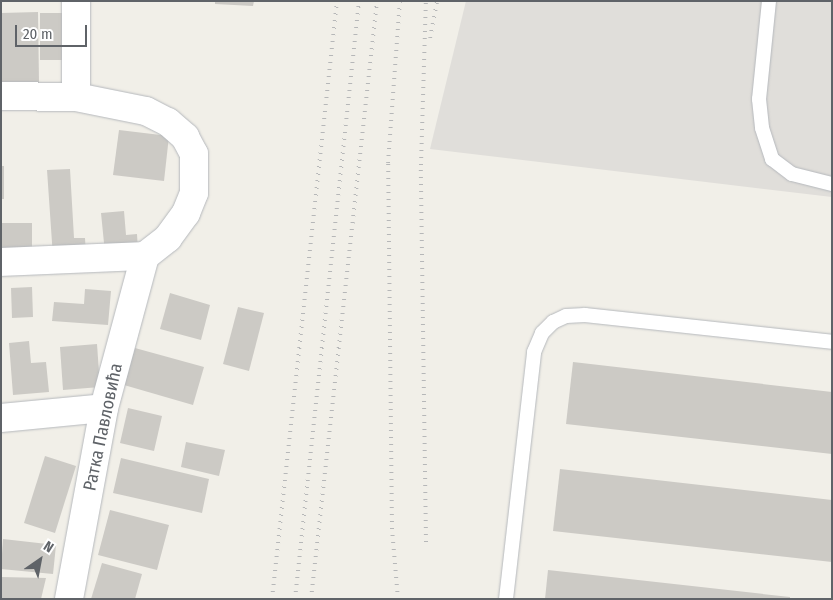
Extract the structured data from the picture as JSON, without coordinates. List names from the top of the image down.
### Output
{
  "streets": {
    "street": ["Ратка Павловића"]
  },
  "scale_bar": "20 m",
  "north": "top right"
}
